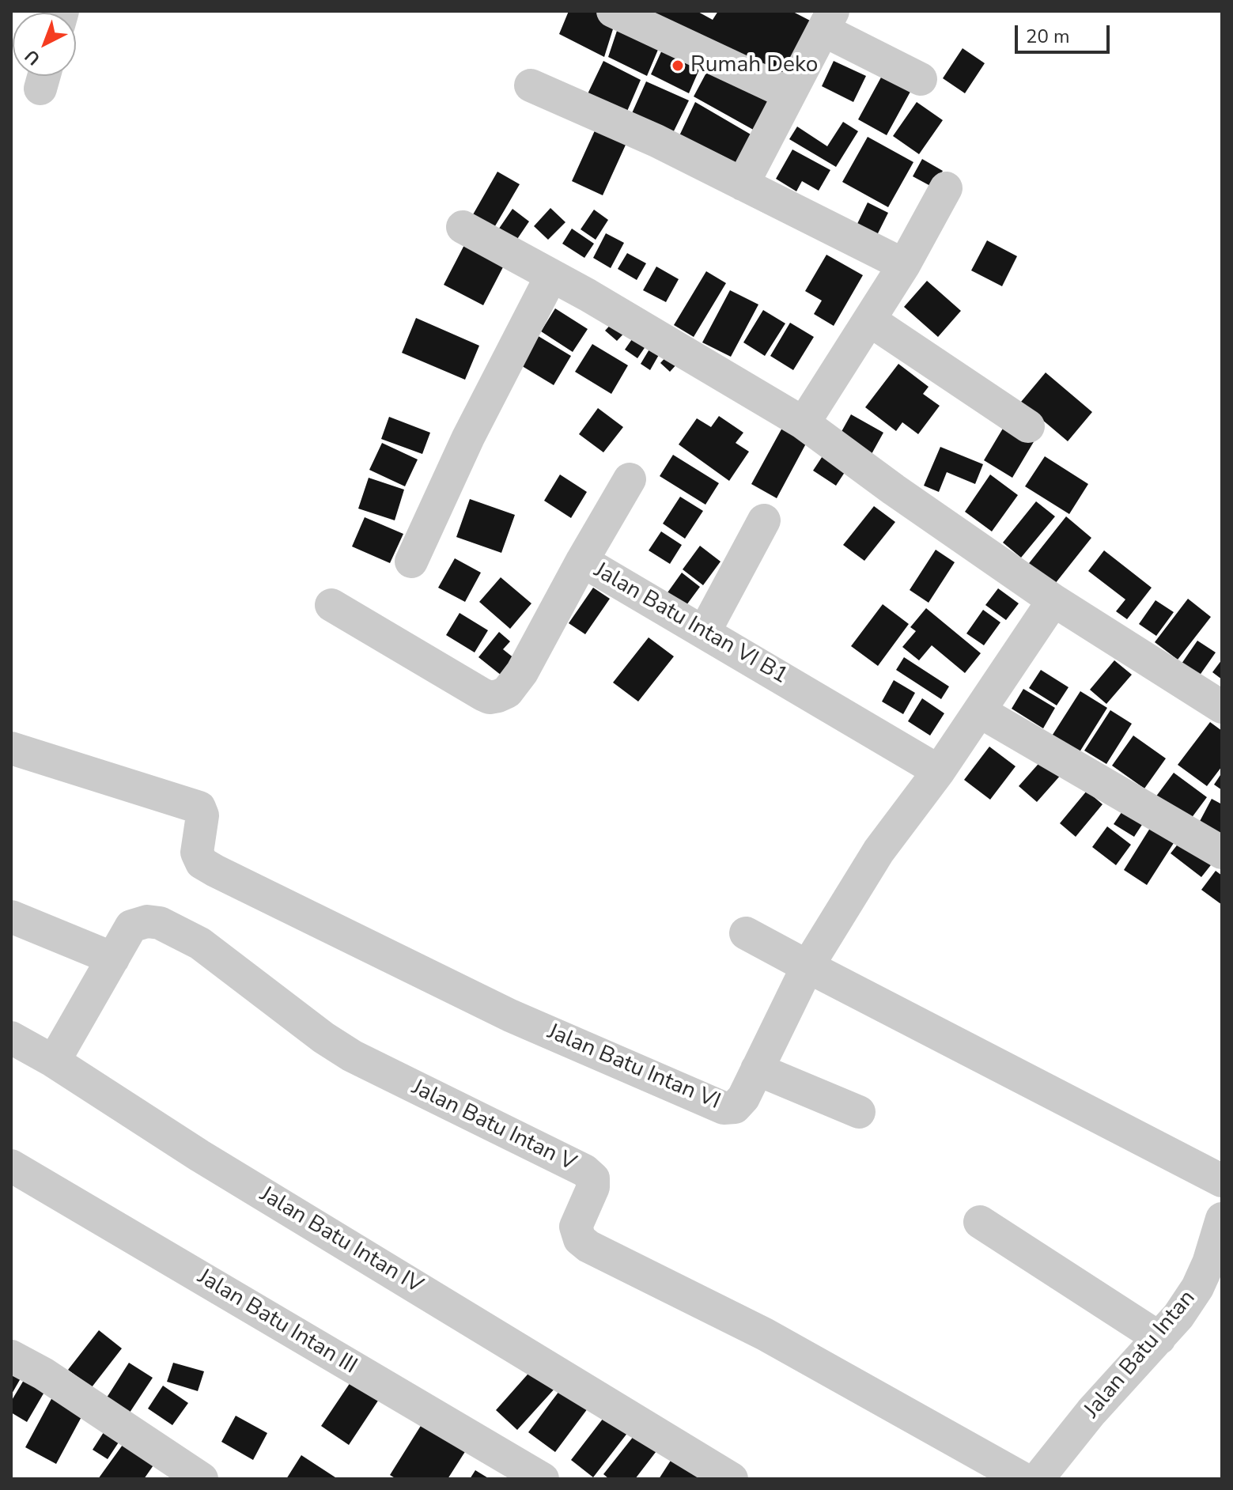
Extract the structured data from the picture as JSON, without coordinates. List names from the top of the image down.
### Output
{
  "streets": {
    "street": [
      "Jalan Batu Intan VI B1",
      "Jalan Batu Intan VI",
      "Jalan Batu Intan V",
      "Jalan Batu Intan IV",
      "Jalan Batu Intan III",
      "Jalan Batu Intan"
    ]
  },
  "crossings": [
    ["Jalan Batu Intan VI B1", "Jalan Batu Intan VI"]
  ],
  "places": ["Rumah Deko"],
  "scale_bar": "20 m",
  "north": "bottom left"
}
